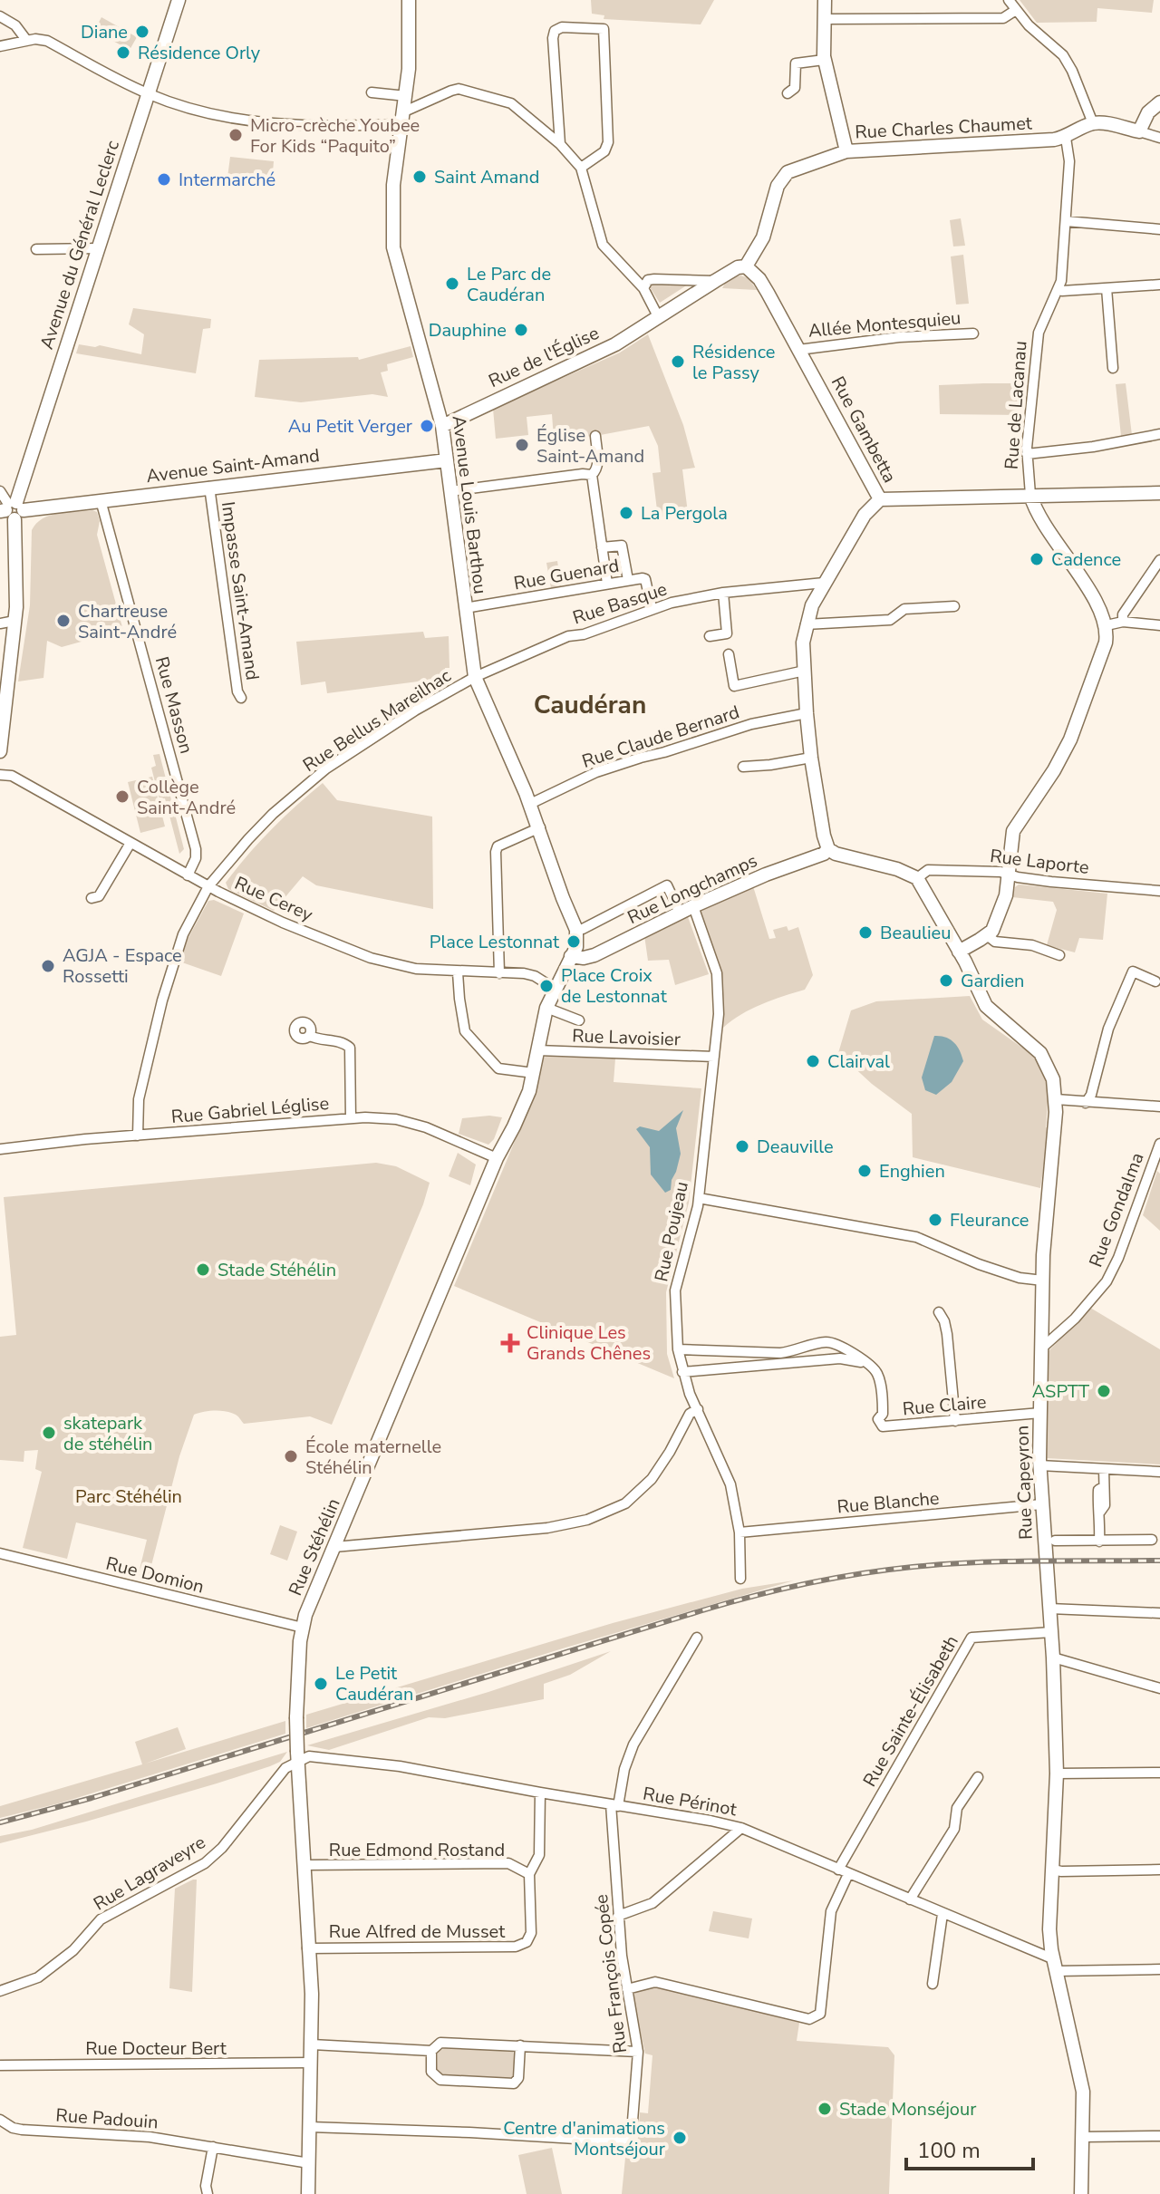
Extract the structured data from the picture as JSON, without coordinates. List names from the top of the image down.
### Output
{
  "streets": {
    "street": [
      "Rue Charles Chaumet",
      "Avenue du Général Leclerc",
      "Allée Montesquieu",
      "Rue de l'Église",
      "Rue de Lacanau",
      "Rue Gambetta",
      "Avenue Saint-Amand",
      "Avenue Louis Barthou",
      "Rue Guenard",
      "Impasse Saint-Amand",
      "Rue Basque",
      "Rue Masson",
      "Rue Bellus Mareilhac",
      "Rue Claude Bernard",
      "Rue Laporte",
      "Rue Longchamps",
      "Rue Cerey",
      "Rue Lavoisier",
      "Rue Gabriel Léglise",
      "Rue Gondalma",
      "Rue Poujeau",
      "Rue Claire",
      "Rue Capeyron",
      "Rue Blanche",
      "Rue Stéhélin",
      "Rue Domion",
      "Rue Sainte-Élisabeth",
      "Rue Périnot",
      "Rue Edmond Rostand",
      "Rue Lagraveyre",
      "Rue Alfred de Musset",
      "Rue François Copée",
      "Rue Docteur Bert",
      "Rue Padouin"
    ]
  },
  "crossings": [
    ["Rue Charles Chaumet", "Rue de l'Église"],
    ["Rue Charles Chaumet", "Rue de Lacanau"],
    ["Rue Charles Chaumet", "Rue Gambetta"],
    ["Avenue du Général Leclerc", "Avenue Saint-Amand"],
    ["Allée Montesquieu", "Rue Gambetta"],
    ["Rue de l'Église", "Rue Gambetta"],
    ["Rue de l'Église", "Avenue Louis Barthou"],
    ["Rue Gambetta", "Rue Basque"],
    ["Rue Gambetta", "Rue Claude Bernard"],
    ["Rue Gambetta", "Rue Longchamps"],
    ["Avenue Saint-Amand", "Avenue Louis Barthou"],
    ["Avenue Saint-Amand", "Impasse Saint-Amand"],
    ["Avenue Saint-Amand", "Rue Masson"],
    ["Avenue Louis Barthou", "Rue Guenard"],
    ["Avenue Louis Barthou", "Rue Basque"],
    ["Avenue Louis Barthou", "Rue Bellus Mareilhac"],
    ["Avenue Louis Barthou", "Rue Claude Bernard"],
    ["Rue Guenard", "Rue Basque"],
    ["Rue Basque", "Rue Bellus Mareilhac"],
    ["Rue Masson", "Rue Cerey"],
    ["Rue Bellus Mareilhac", "Rue Cerey"],
    ["Rue Bellus Mareilhac", "Rue Gabriel Léglise"],
    ["Rue Laporte", "Rue Capeyron"],
    ["Rue Longchamps", "Rue Poujeau"],
    ["Rue Longchamps", "Rue Stéhélin"],
    ["Rue Cerey", "Rue Stéhélin"],
    ["Rue Lavoisier", "Rue Poujeau"],
    ["Rue Lavoisier", "Rue Stéhélin"],
    ["Rue Gabriel Léglise", "Rue Stéhélin"],
    ["Rue Gondalma", "Rue Capeyron"],
    ["Rue Poujeau", "Rue Claire"],
    ["Rue Poujeau", "Rue Blanche"],
    ["Rue Claire", "Rue Capeyron"],
    ["Rue Capeyron", "Rue Blanche"],
    ["Rue Capeyron", "Rue Sainte-Élisabeth"],
    ["Rue Capeyron", "Rue Périnot"],
    ["Rue Stéhélin", "Rue Domion"],
    ["Rue Stéhélin", "Rue Périnot"],
    ["Rue Stéhélin", "Rue Edmond Rostand"],
    ["Rue Stéhélin", "Rue Lagraveyre"],
    ["Rue Stéhélin", "Rue Alfred de Musset"],
    ["Rue Stéhélin", "Rue François Copée"],
    ["Rue Stéhélin", "Rue Docteur Bert"],
    ["Rue Stéhélin", "Rue Padouin"],
    ["Rue Sainte-Élisabeth", "Rue Périnot"],
    ["Rue Périnot", "Rue Lagraveyre"],
    ["Rue Périnot", "Rue François Copée"],
    ["Rue Edmond Rostand", "Rue Alfred de Musset"]
  ],
  "districts": ["Caudéran"],
  "parks": ["Parc Stéhélin"],
  "places": {
    "other": [
      "Diane",
      "Résidence Orly",
      "Micro-crèche Youbee For Kids “Paquito”",
      "Saint Amand",
      "Intermarché",
      "Le Parc de Caudéran",
      "Dauphine",
      "Résidence le Passy",
      "Au Petit Verger",
      "Église Saint-Amand",
      "La Pergola",
      "Cadence",
      "Chartreuse Saint-André",
      "Collège Saint-André",
      "Beaulieu",
      "Place Lestonnat",
      "AGJA - Espace Rossetti",
      "Gardien",
      "Place Croix de Lestonnat",
      "Clairval",
      "Deauville",
      "Enghien",
      "Fleurance",
      "Stade Stéhélin",
      "ASPTT",
      "skatepark de stéhélin",
      "École maternelle Stéhélin",
      "Le Petit Caudéran",
      "Stade Monséjour",
      "Centre d'animations Montséjour"
    ],
    "health": ["Clinique Les Grands Chênes"]
  },
  "scale_bar": "100 m"
}
